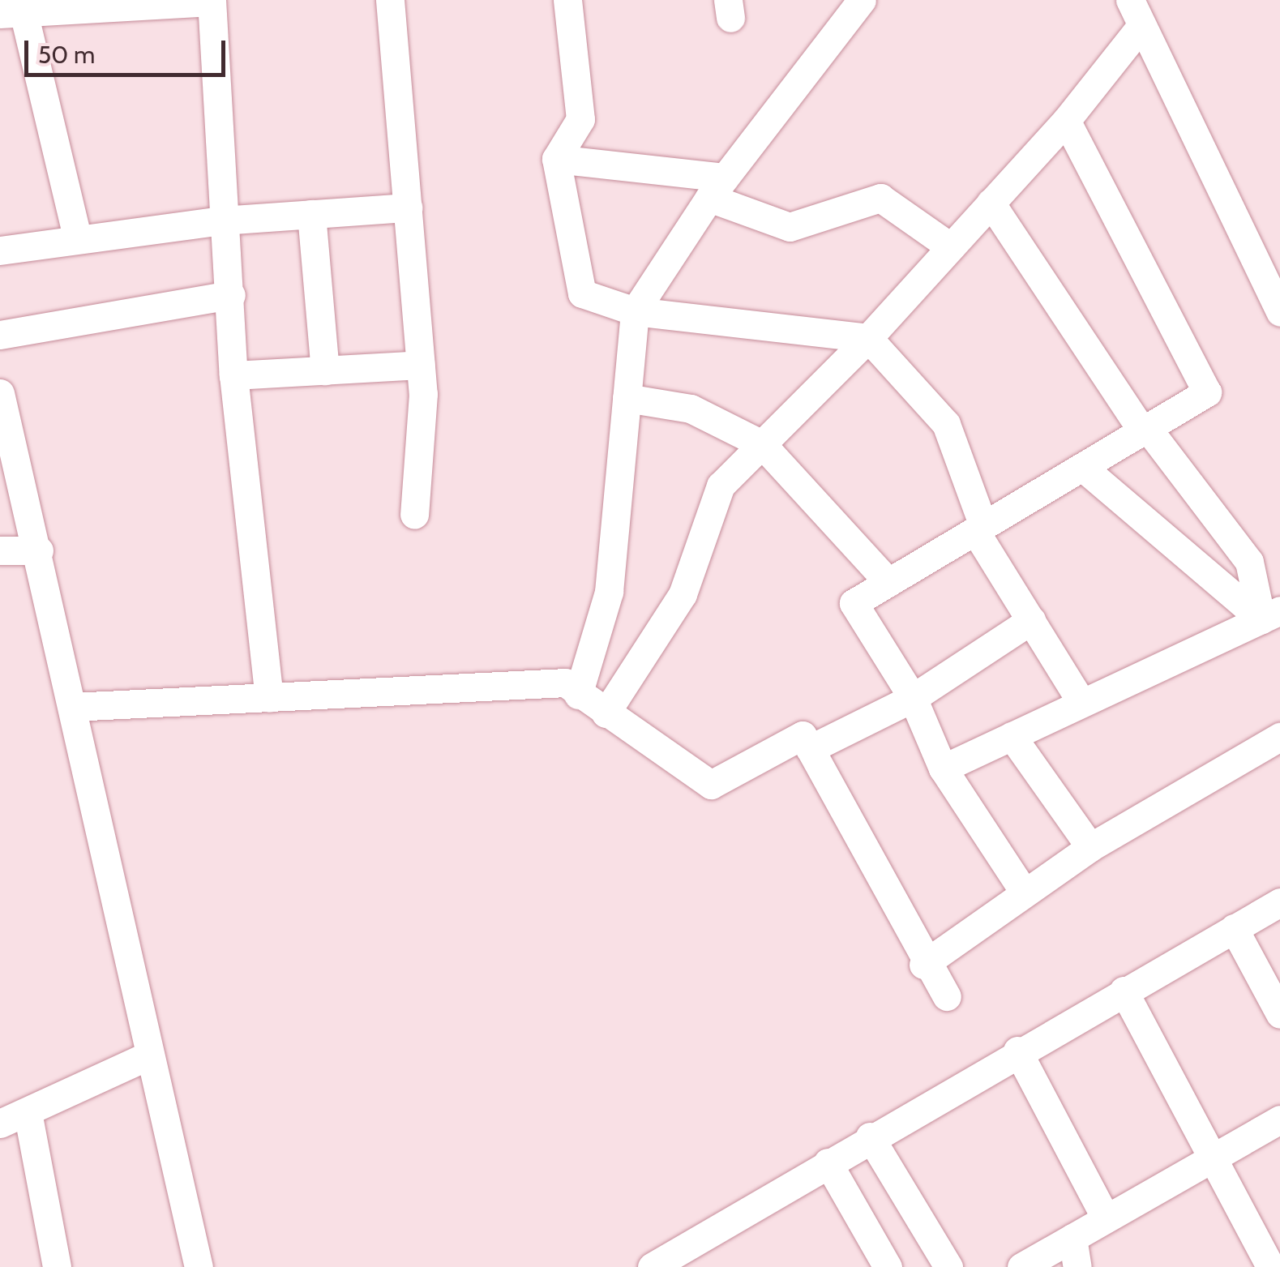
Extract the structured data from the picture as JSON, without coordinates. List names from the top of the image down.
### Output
{
  "scale_bar": "50 m"
}
